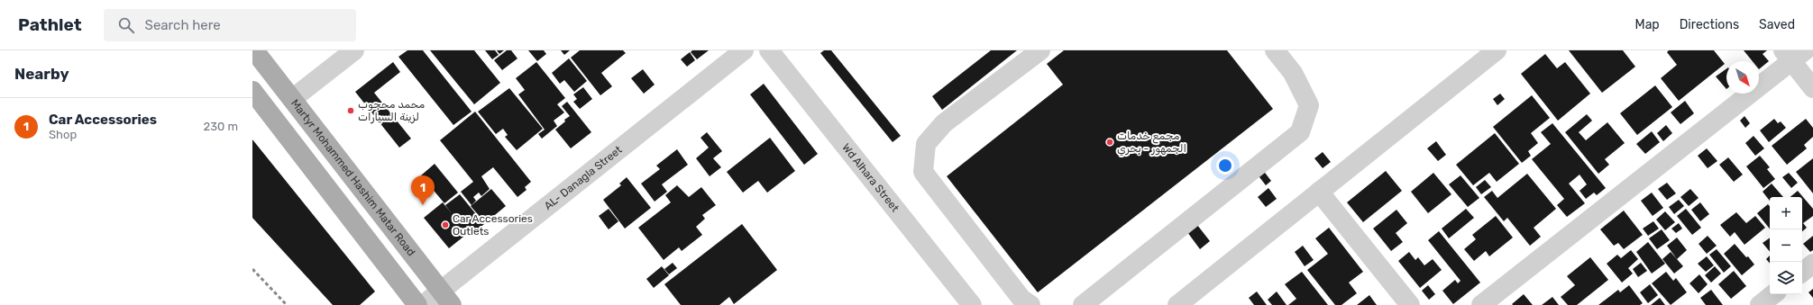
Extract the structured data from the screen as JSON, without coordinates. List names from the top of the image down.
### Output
{
  "streets": {
    "main road": ["Martyr Mohammed Hashim Matar Road"],
    "street": ["AL- Danagla Street", "Wd Alhara Street"]
  },
  "crossings": [
    ["Martyr Mohammed Hashim Matar Road", "AL- Danagla Street"]
  ],
  "places": ["محمد محجوب لزينة السيارات", "مجمع خدمات الجمهور - بحري", "Car Accessories Outlets"],
  "north": "bottom right",
  "page": {
    "header": "Pathlet",
    "search": "Search here",
    "nav": ["Map", "Directions", "Saved"],
    "heading": "Nearby",
    "list": [
      {
        "mark": "1",
        "name": "Car Accessories",
        "note": "Shop",
        "value": "230 m"
      }
    ],
    "pins": "1",
    "map_buttons": ["+", "−"]
  }
}
